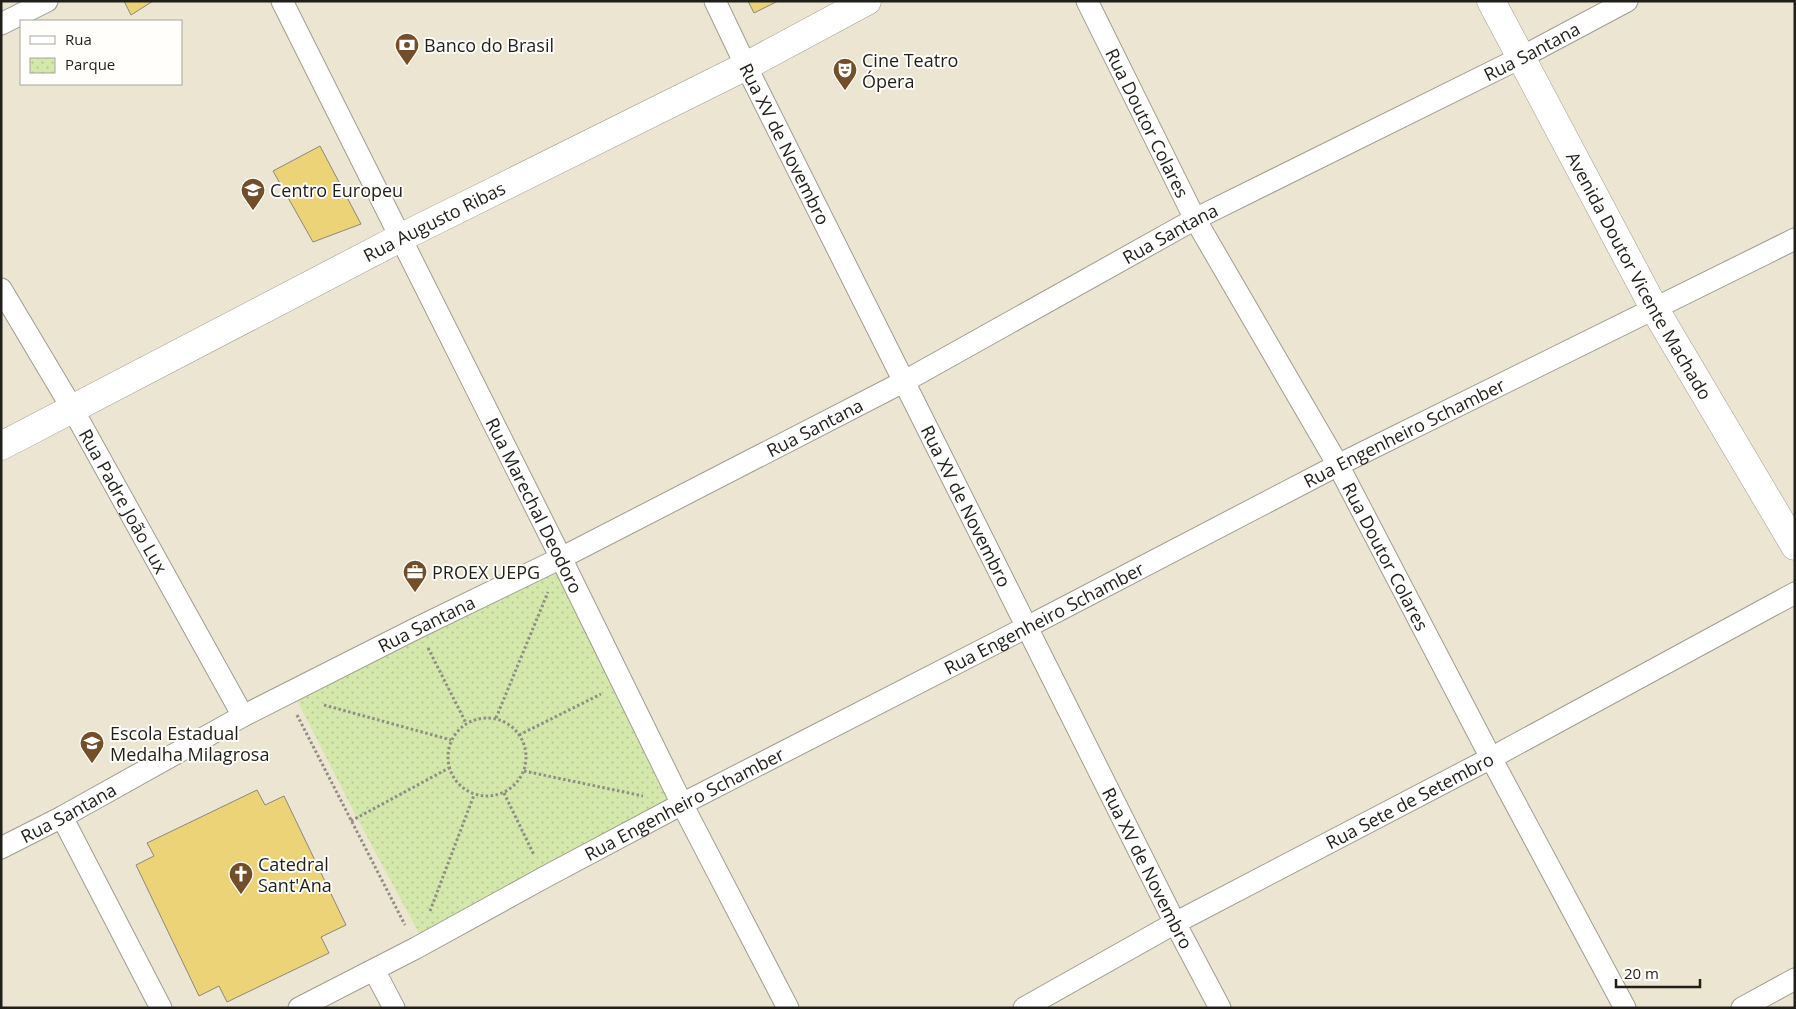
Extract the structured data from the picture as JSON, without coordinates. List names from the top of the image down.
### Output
{
  "streets": {
    "main road": ["Rua Augusto Ribas", "Avenida Doutor Vicente Machado"],
    "street": [
      "Rua Santana",
      "Rua Doutor Colares",
      "Rua XV de Novembro",
      "Rua Engenheiro Schamber",
      "Rua Padre João Lux",
      "Rua Marechal Deodoro",
      "Rua Sete de Setembro"
    ]
  },
  "crossings": [
    ["Rua Santana", "Rua Doutor Colares"],
    ["Rua Santana", "Rua XV de Novembro"],
    ["Rua Santana", "Avenida Doutor Vicente Machado"],
    ["Rua Santana", "Rua Padre João Lux"],
    ["Rua Santana", "Rua Marechal Deodoro"],
    ["Rua Doutor Colares", "Rua Engenheiro Schamber"],
    ["Rua Doutor Colares", "Rua Sete de Setembro"],
    ["Rua XV de Novembro", "Rua Augusto Ribas"],
    ["Rua XV de Novembro", "Rua Engenheiro Schamber"],
    ["Rua XV de Novembro", "Rua Sete de Setembro"],
    ["Rua Augusto Ribas", "Rua Padre João Lux"],
    ["Rua Augusto Ribas", "Rua Marechal Deodoro"],
    ["Avenida Doutor Vicente Machado", "Rua Engenheiro Schamber"],
    ["Rua Engenheiro Schamber", "Rua Marechal Deodoro"]
  ],
  "places": {
    "bank": ["Banco do Brasil"],
    "theatre": ["Cine Teatro Ópera"],
    "school or university": ["Centro Europeu", "Escola Estadual Medalha Milagrosa"],
    "office": ["PROEX UEPG"],
    "church": ["Catedral Sant'Ana"]
  },
  "legend": ["Rua", "Parque"],
  "scale_bar": "20 m"
}
